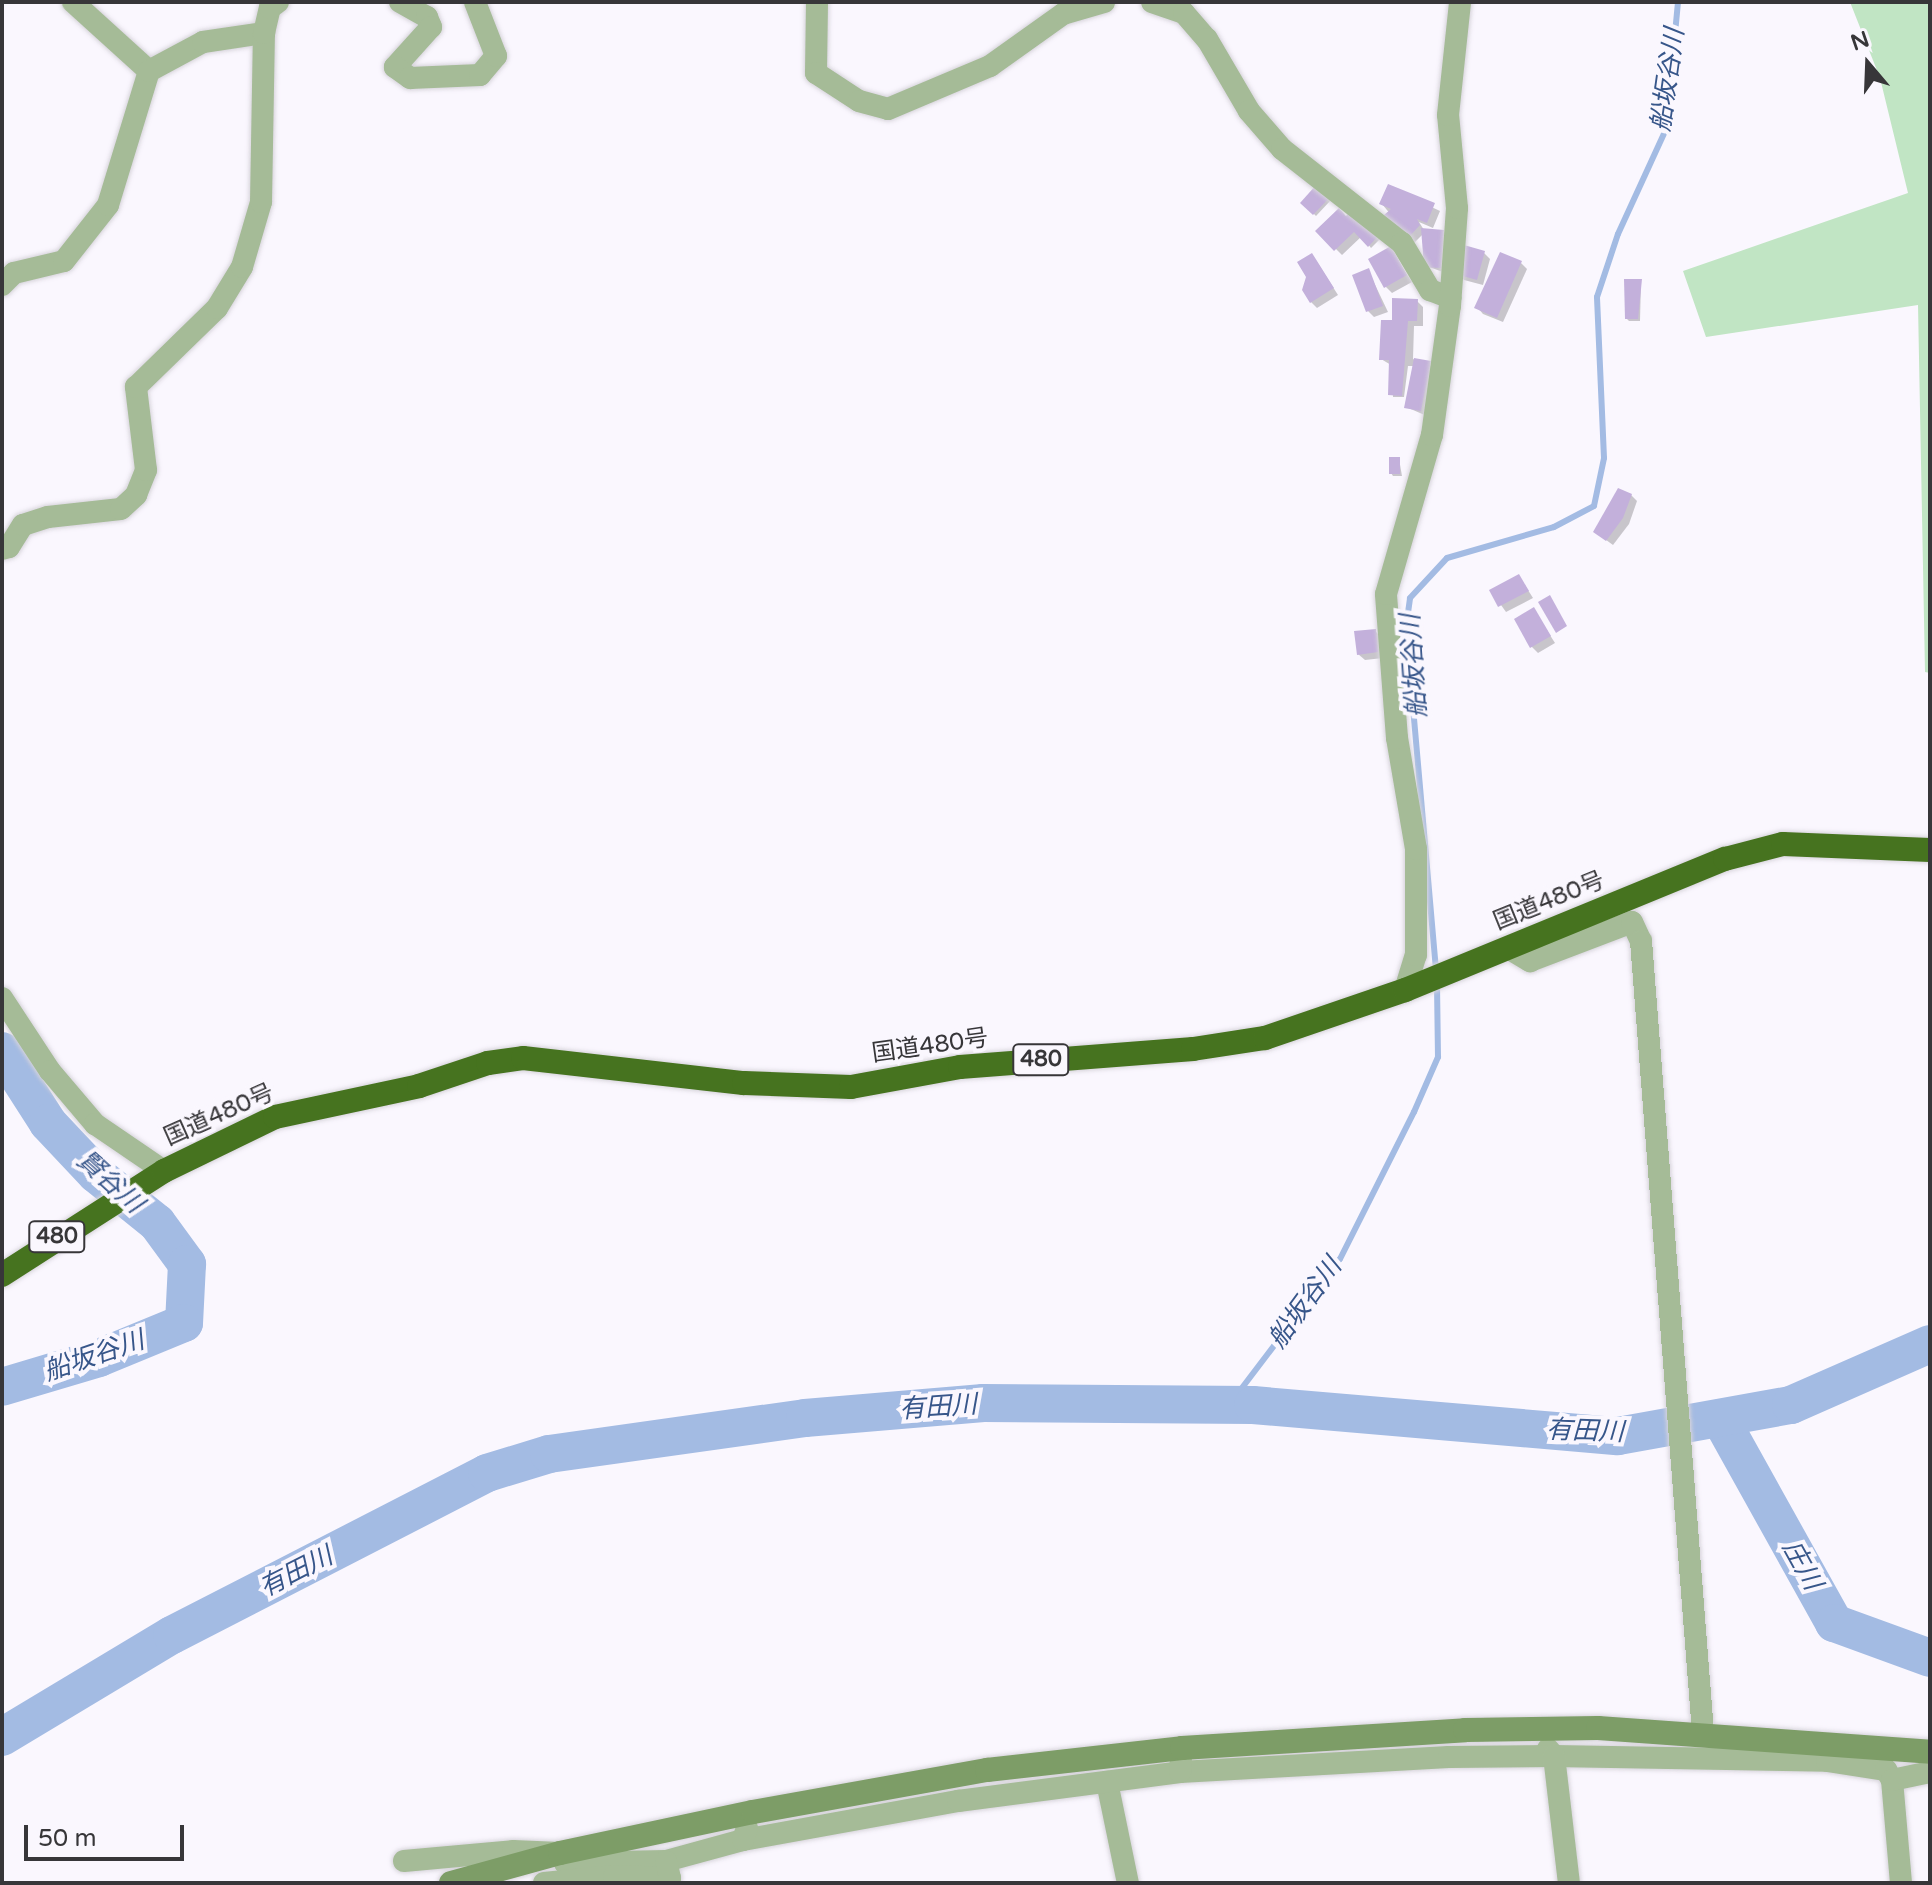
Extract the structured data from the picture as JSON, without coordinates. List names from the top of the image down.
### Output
{
  "streets": {
    "highway": ["国道480号", "480"]
  },
  "water": [
    "船坂谷川",
    "賢谷川",
    "有田川",
    "庄川"
  ],
  "scale_bar": "50 m",
  "north": "top"
}
